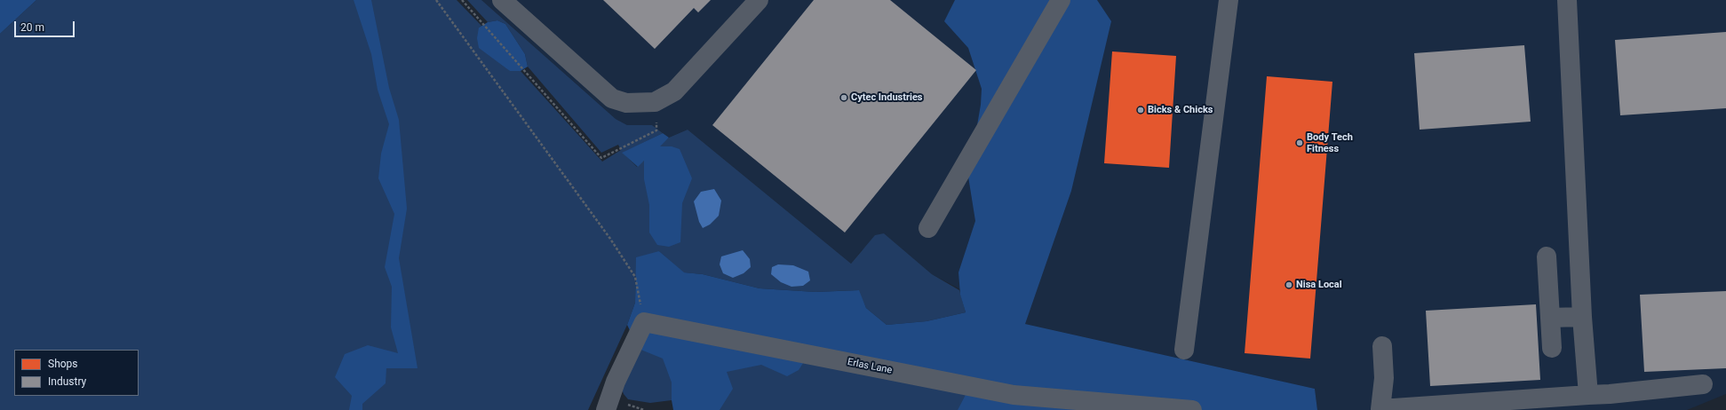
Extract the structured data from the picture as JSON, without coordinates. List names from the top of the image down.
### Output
{
  "streets": {
    "street": ["Erlas Lane"]
  },
  "places": [
    "Cytec Industries",
    "Bicks & Chicks",
    "Body Tech Fitness",
    "Nisa Local"
  ],
  "legend": ["Shops", "Industry"],
  "scale_bar": "20 m"
}
